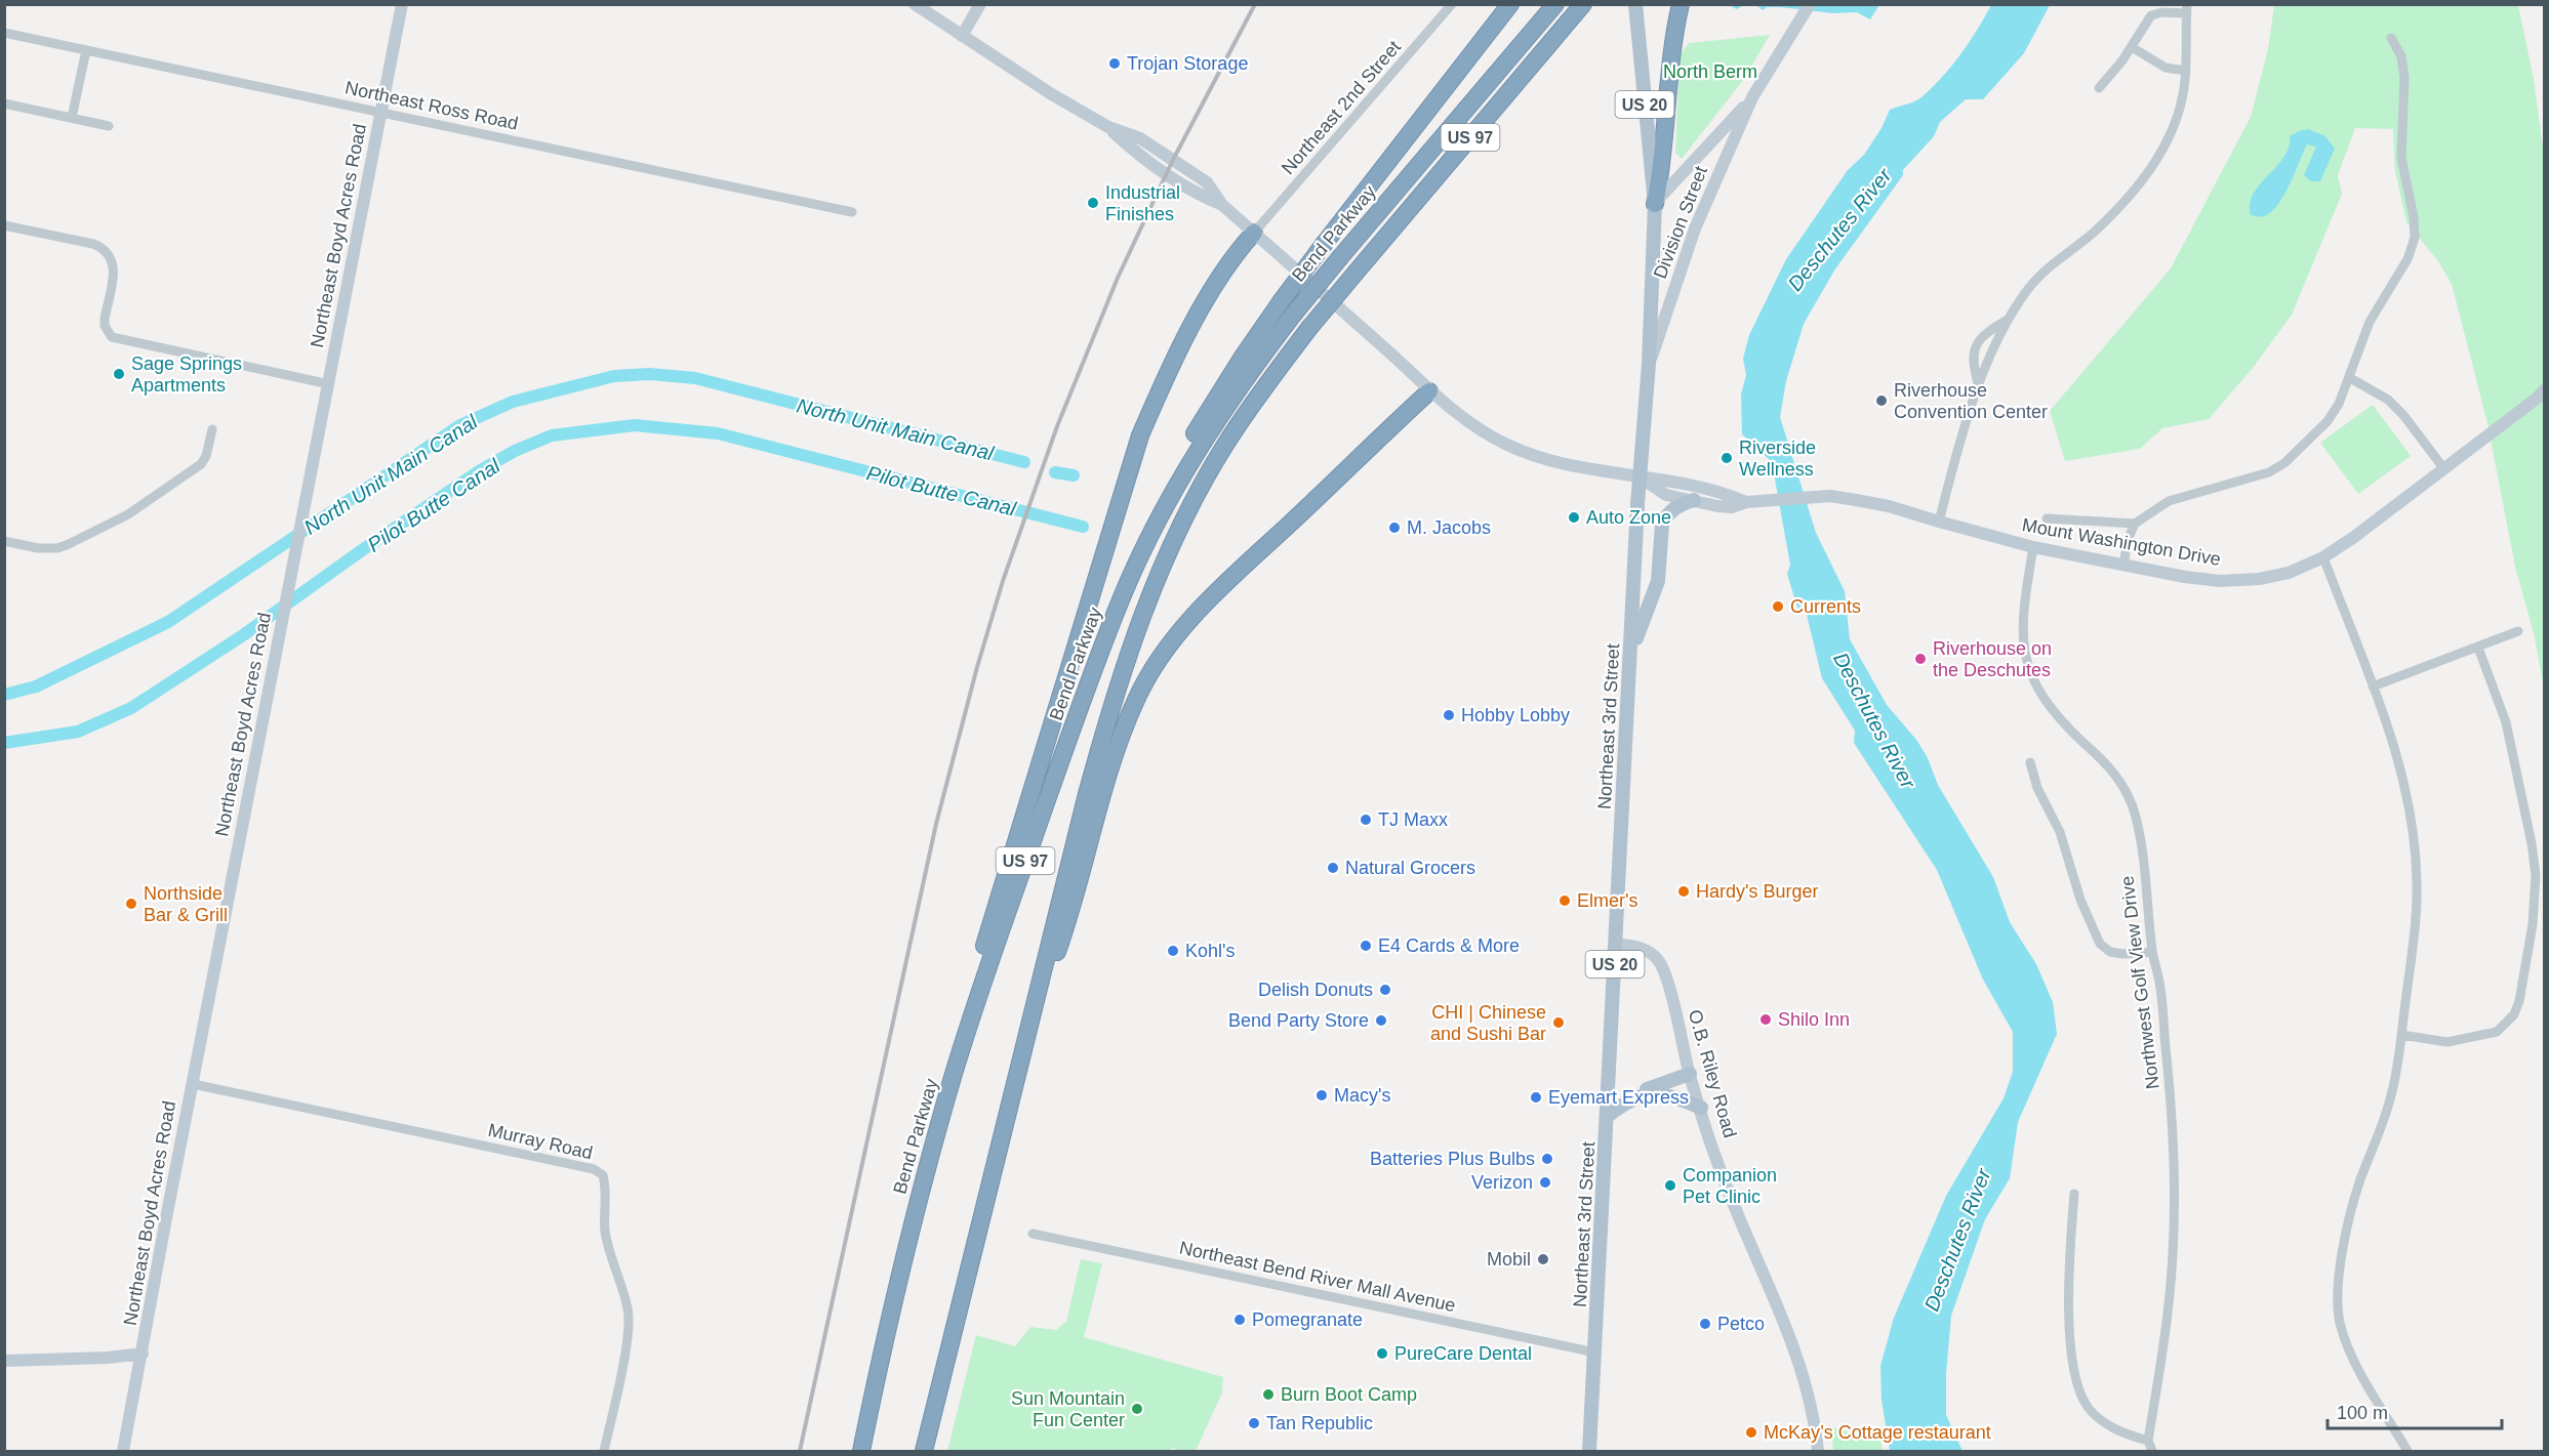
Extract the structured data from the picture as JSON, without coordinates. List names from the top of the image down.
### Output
{
  "streets": {
    "highway": ["US 97", "Bend Parkway"],
    "main road": [
      "US 20",
      "Division Street",
      "Northeast Boyd Acres Road",
      "Mount Washington Drive",
      "Northeast 3rd Street",
      "O.B. Riley Road"
    ],
    "street": [
      "Northeast Ross Road",
      "Northeast 2nd Street",
      "Northwest Golf View Drive",
      "Murray Road",
      "Northeast Bend River Mall Avenue"
    ]
  },
  "crossings": [
    ["Northeast Ross Road", "Northeast Boyd Acres Road"],
    ["Division Street", "Northeast 3rd Street"],
    ["Northeast Boyd Acres Road", "Murray Road"],
    ["Mount Washington Drive", "Northeast 3rd Street"],
    ["Mount Washington Drive", "Northwest Golf View Drive"],
    ["Northeast 3rd Street", "O.B. Riley Road"],
    ["Northeast 3rd Street", "Northeast Bend River Mall Avenue"]
  ],
  "water": ["Deschutes River", "North Unit Main Canal", "Pilot Butte Canal"],
  "parks": ["North Berm"],
  "places": [
    "Trojan Storage",
    "Industrial Finishes",
    "Sage Springs Apartments",
    "Riverhouse Convention Center",
    "Riverside Wellness",
    "Auto Zone",
    "M. Jacobs",
    "Currents",
    "Riverhouse on the Deschutes",
    "Hobby Lobby",
    "TJ Maxx",
    "Natural Grocers",
    "Hardy's Burger",
    "Elmer's",
    "Northside Bar & Grill",
    "E4 Cards & More",
    "Kohl's",
    "Delish Donuts",
    "Shilo Inn",
    "Bend Party Store",
    "CHI | Chinese and Sushi Bar",
    "Macy's",
    "Eyemart Express",
    "Batteries Plus Bulbs",
    "Verizon",
    "Companion Pet Clinic",
    "Mobil",
    "Pomegranate",
    "Petco",
    "PureCare Dental",
    "Burn Boot Camp",
    "Sun Mountain Fun Center",
    "Tan Republic",
    "McKay’s Cottage restaurant"
  ],
  "scale_bar": "100 m"
}
